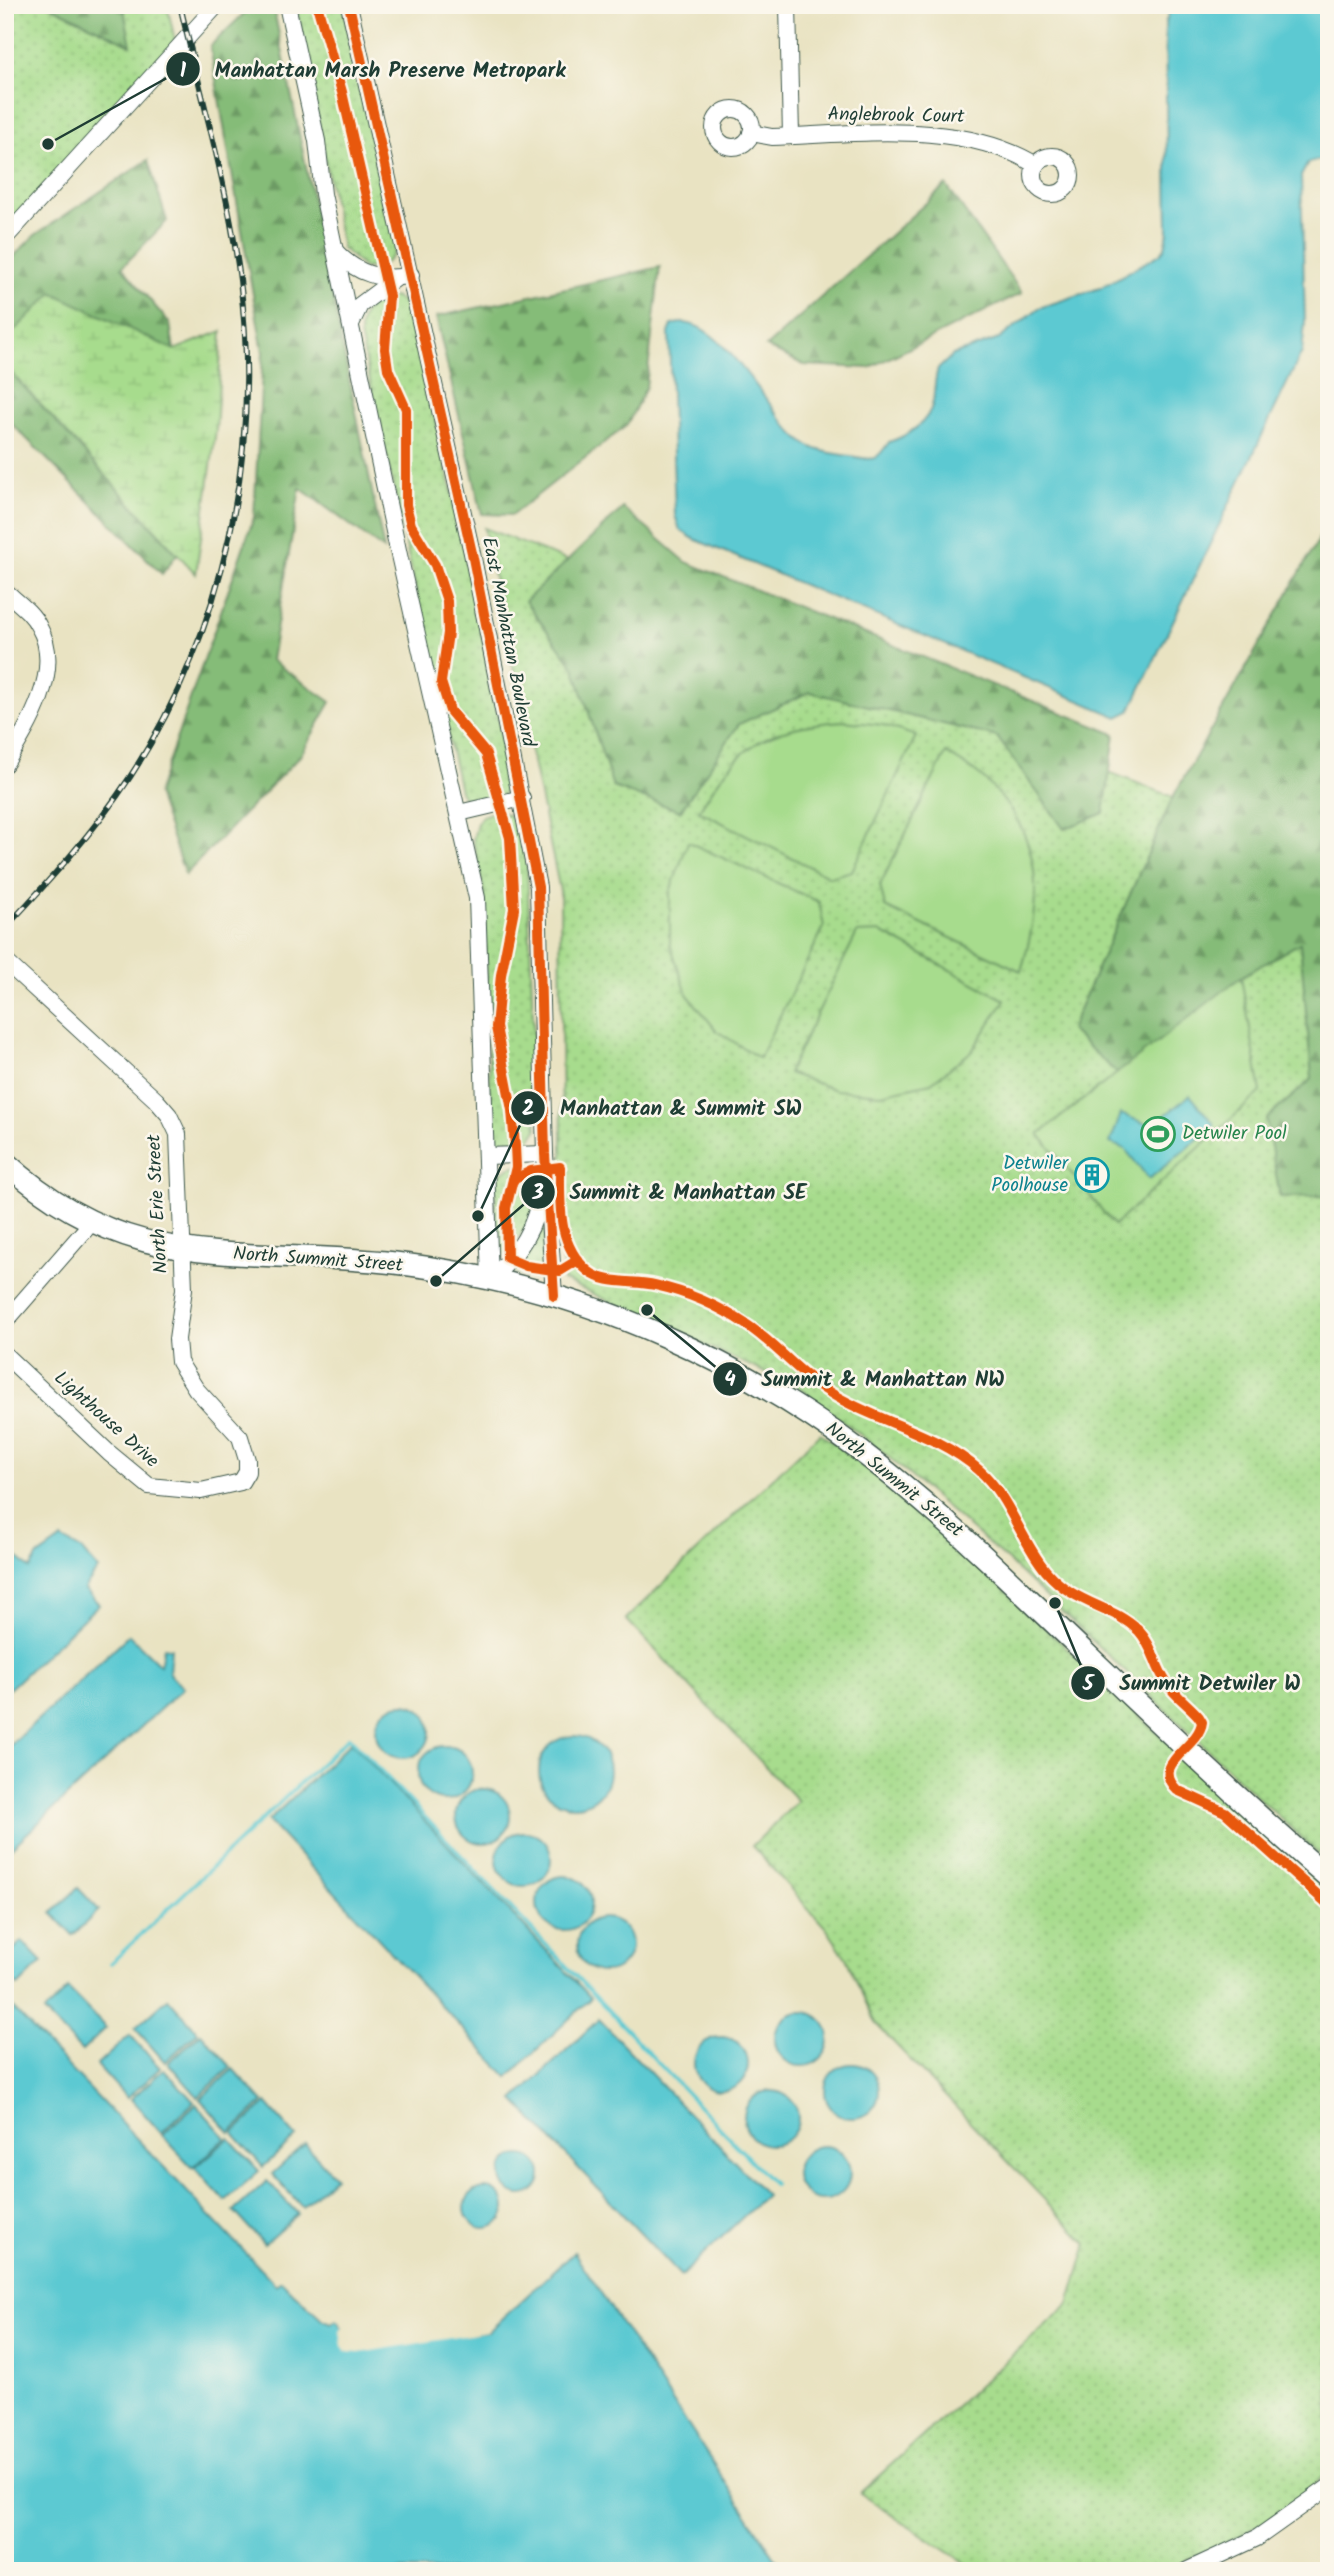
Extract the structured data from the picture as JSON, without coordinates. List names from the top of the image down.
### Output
{
  "streets": {
    "main road": ["North Summit Street"],
    "street": [
      "Anglebrook Court",
      "East Manhattan Boulevard",
      "North Erie Street",
      "Lighthouse Drive"
    ]
  },
  "crossings": [
    ["East Manhattan Boulevard", "North Summit Street"],
    ["North Erie Street", "North Summit Street"],
    ["North Erie Street", "Lighthouse Drive"]
  ],
  "places": {
    "other": [
      "Manhattan Marsh Preserve Metropark",
      "Manhattan & Summit SW",
      "Summit & Manhattan SE",
      "Summit & Manhattan NW",
      "Summit Detwiler W"
    ],
    "sports": ["Detwiler Pool"],
    "building": ["Detwiler Poolhouse"]
  }
}
